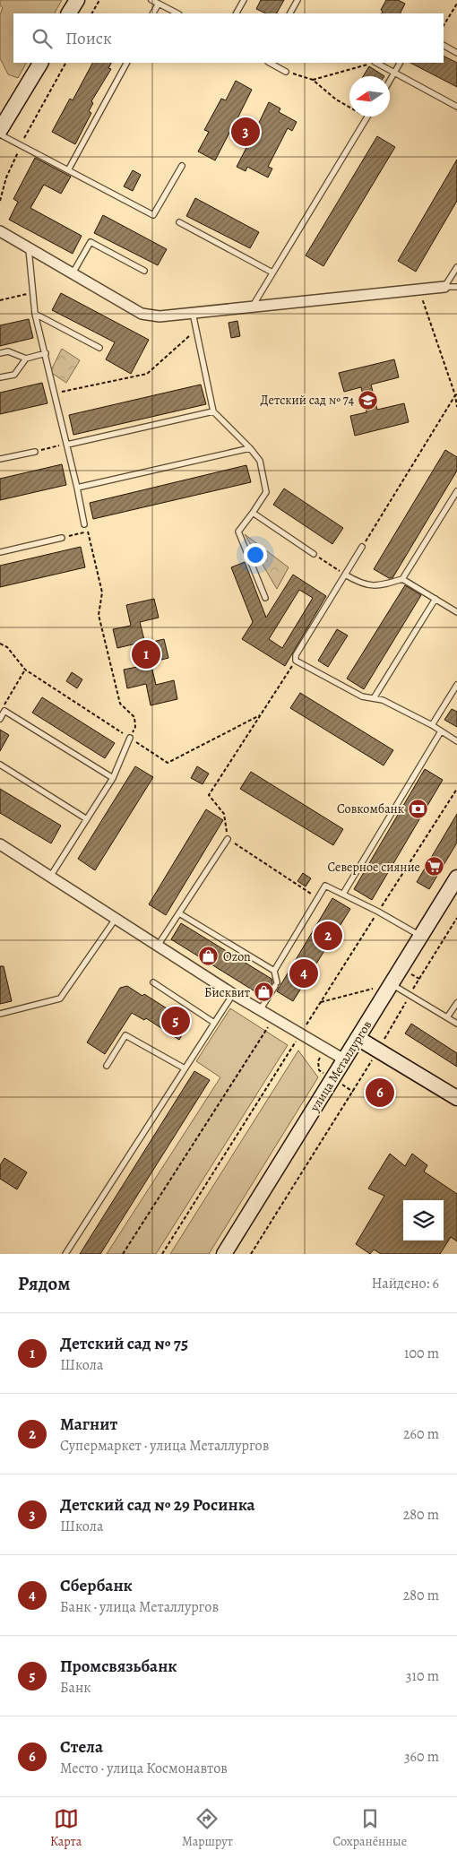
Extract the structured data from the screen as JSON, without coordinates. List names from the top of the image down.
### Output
{
  "streets": {
    "main road": ["улица Металлургов"]
  },
  "places": {
    "school or university": ["Детский сад № 74"],
    "bank": ["Совкомбанк"],
    "supermarket": ["Северное сияние"],
    "shop": ["Ozon", "Бисквит"]
  },
  "north": "left",
  "page": {
    "search": "Поиск",
    "pins": [
      "3",
      "1",
      "2",
      "4",
      "5",
      "6"
    ],
    "heading": ["Рядом", "Найдено: 6"],
    "list": [
      {
        "mark": "1",
        "name": "Детский сад № 75",
        "note": "Школа",
        "value": "100 m"
      },
      {
        "mark": "2",
        "name": "Магнит",
        "note": "Супермаркет · улица Металлургов",
        "value": "260 m"
      },
      {
        "mark": "3",
        "name": "Детский сад № 29 Росинка",
        "note": "Школа",
        "value": "280 m"
      },
      {
        "mark": "4",
        "name": "Сбербанк",
        "note": "Банк · улица Металлургов",
        "value": "280 m"
      },
      {
        "mark": "5",
        "name": "Промсвязьбанк",
        "note": "Банк",
        "value": "310 m"
      },
      {
        "mark": "6",
        "name": "Стела",
        "note": "Место · улица Космонавтов",
        "value": "360 m"
      }
    ],
    "nav": ["Карта", "Маршрут", "Сохранённые"]
  }
}
